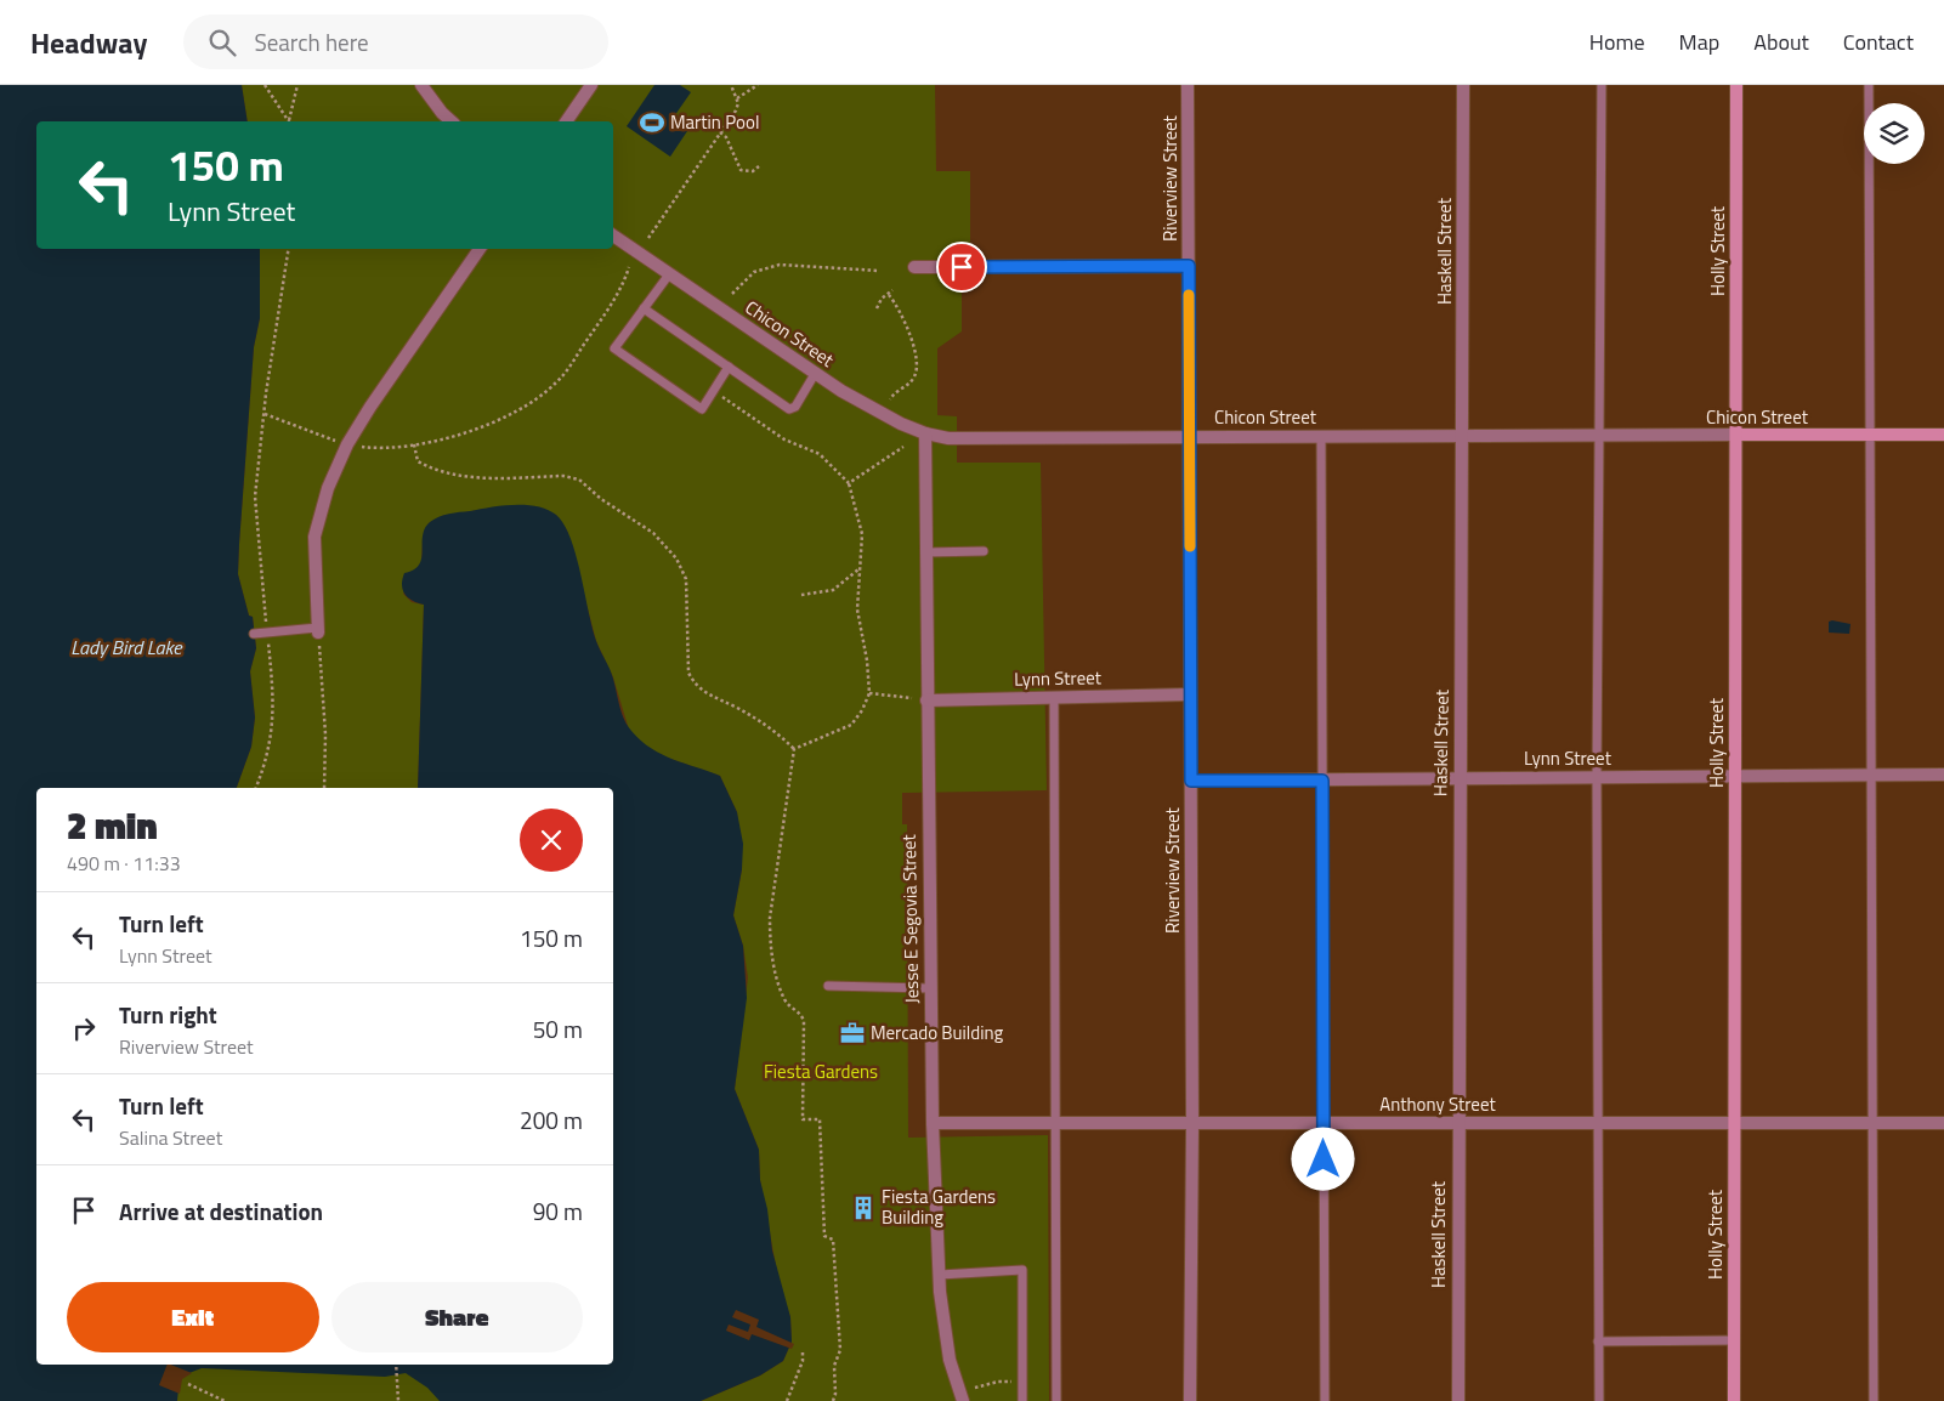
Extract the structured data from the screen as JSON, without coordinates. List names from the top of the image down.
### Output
{
  "streets": {
    "street": [
      "Riverview Street",
      "Haskell Street",
      "Holly Street",
      "Chicon Street",
      "Lynn Street",
      "Jesse E Segovia Street",
      "Anthony Street"
    ]
  },
  "crossings": [
    ["Riverview Street", "Chicon Street"],
    ["Riverview Street", "Lynn Street"],
    ["Riverview Street", "Anthony Street"],
    ["Haskell Street", "Chicon Street"],
    ["Haskell Street", "Lynn Street"],
    ["Haskell Street", "Anthony Street"],
    ["Holly Street", "Chicon Street"],
    ["Holly Street", "Lynn Street"],
    ["Holly Street", "Anthony Street"],
    ["Chicon Street", "Jesse E Segovia Street"],
    ["Lynn Street", "Jesse E Segovia Street"],
    ["Jesse E Segovia Street", "Anthony Street"]
  ],
  "water": ["Lady Bird Lake"],
  "parks": ["Fiesta Gardens"],
  "places": {
    "sports": ["Martin Pool"],
    "office": ["Mercado Building"],
    "building": ["Fiesta Gardens Building"]
  },
  "page": {
    "header": "Headway",
    "search": "Search here",
    "nav": [
      "Home",
      "Map",
      "About",
      "Contact"
    ],
    "turn": ["150 m", "Lynn Street"],
    "heading": ["2 min", "490 m · 11:33"],
    "list": [
      {
        "name": "Turn left",
        "note": "Lynn Street",
        "value": "150 m"
      },
      {
        "name": "Turn right",
        "note": "Riverview Street",
        "value": "50 m"
      },
      {
        "name": "Turn left",
        "note": "Salina Street",
        "value": "200 m"
      },
      {
        "name": "Arrive at destination",
        "value": "90 m"
      }
    ],
    "buttons": ["Exit", "Share"]
  }
}
